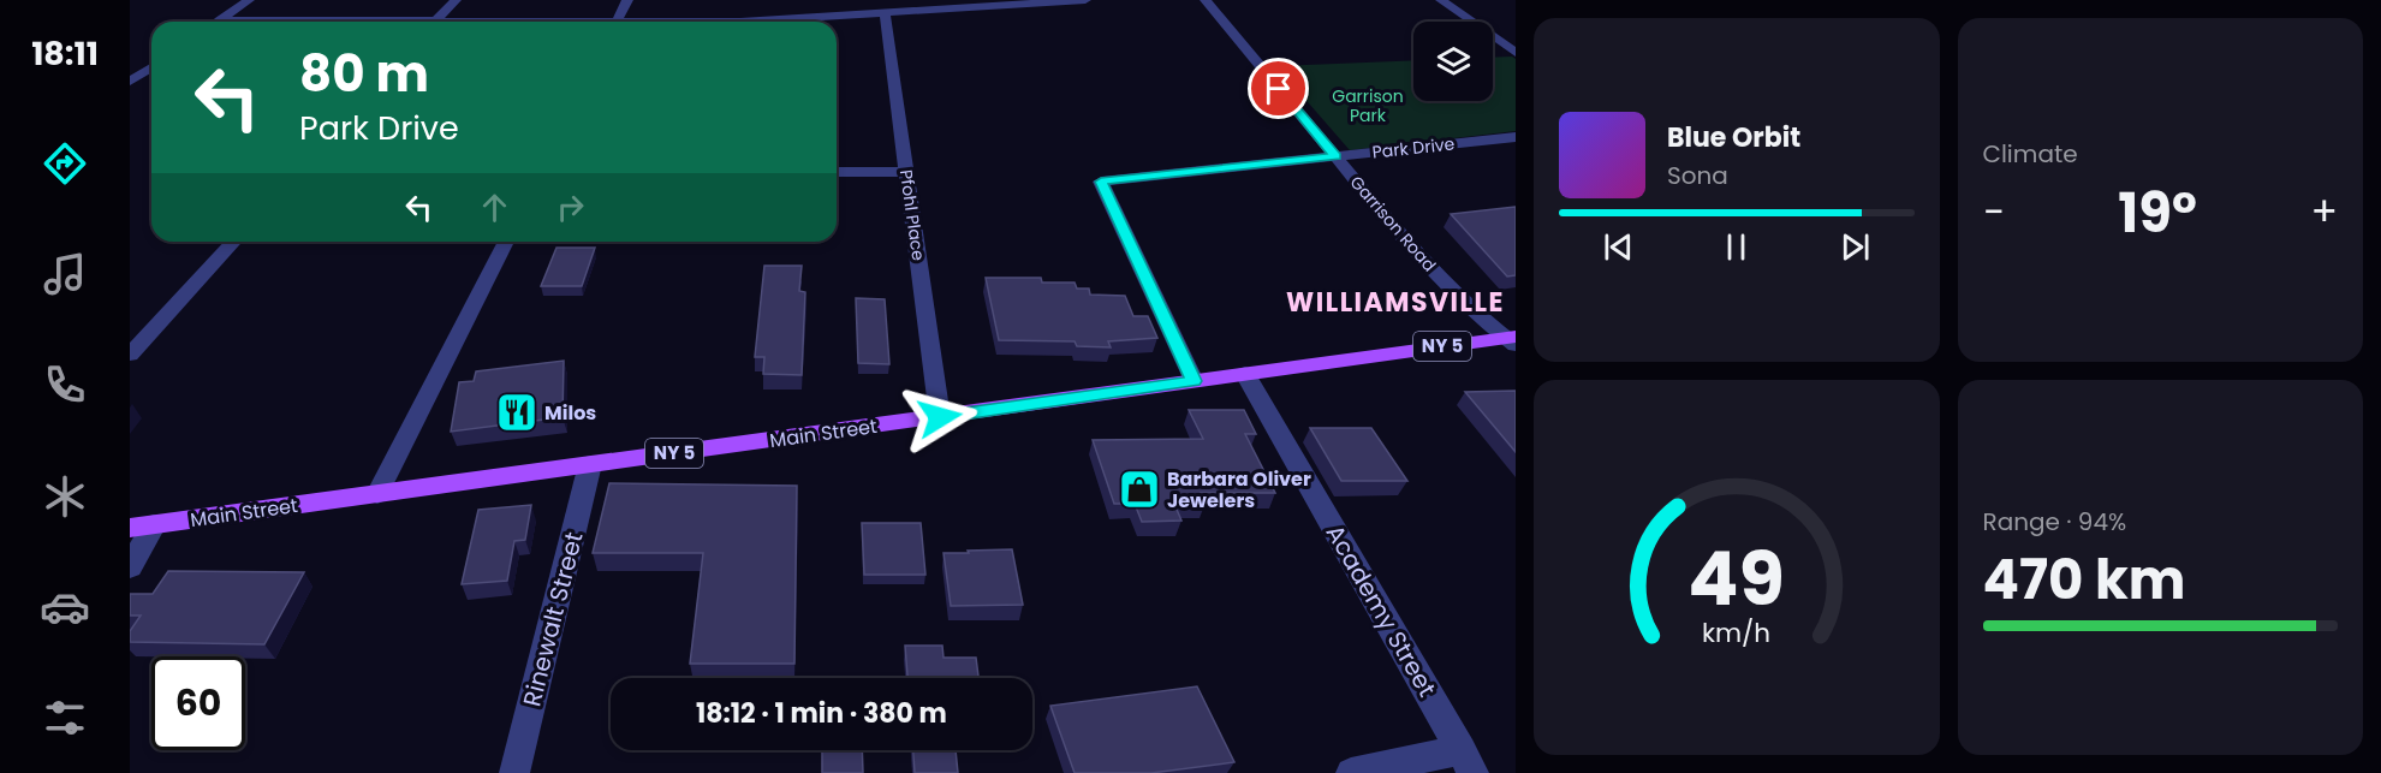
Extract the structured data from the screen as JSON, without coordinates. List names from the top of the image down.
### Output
{
  "streets": {
    "main road": ["NY 5", "Main Street"],
    "street": [
      "Park Drive",
      "Pfohl Place",
      "Garrison Road",
      "Academy Street",
      "Rinewalt Street"
    ]
  },
  "crossings": [
    ["Park Drive", "Garrison Road"],
    ["Park Drive", "Main Street"],
    ["Pfohl Place", "Main Street"],
    ["Garrison Road", "Main Street"],
    ["Main Street", "Academy Street"],
    ["Main Street", "Rinewalt Street"]
  ],
  "districts": ["WILLIAMSVILLE"],
  "parks": ["Garrison Park"],
  "places": {
    "restaurant": ["Milos"],
    "shop": ["Barbara Oliver Jewelers"]
  },
  "page": {
    "tabs": "18:11",
    "tile": [
      "Climate",
      ["Range · 94%", "470 km"]
    ],
    "turn": ["80 m", "Park Drive"],
    "song": ["Blue Orbit", "Sona"],
    "heat": ["−", "19°", "+"],
    "limit": "60",
    "trip": "18:12 · 1 min · 380 m",
    "gauge": ["49", "km/h"]
  }
}
